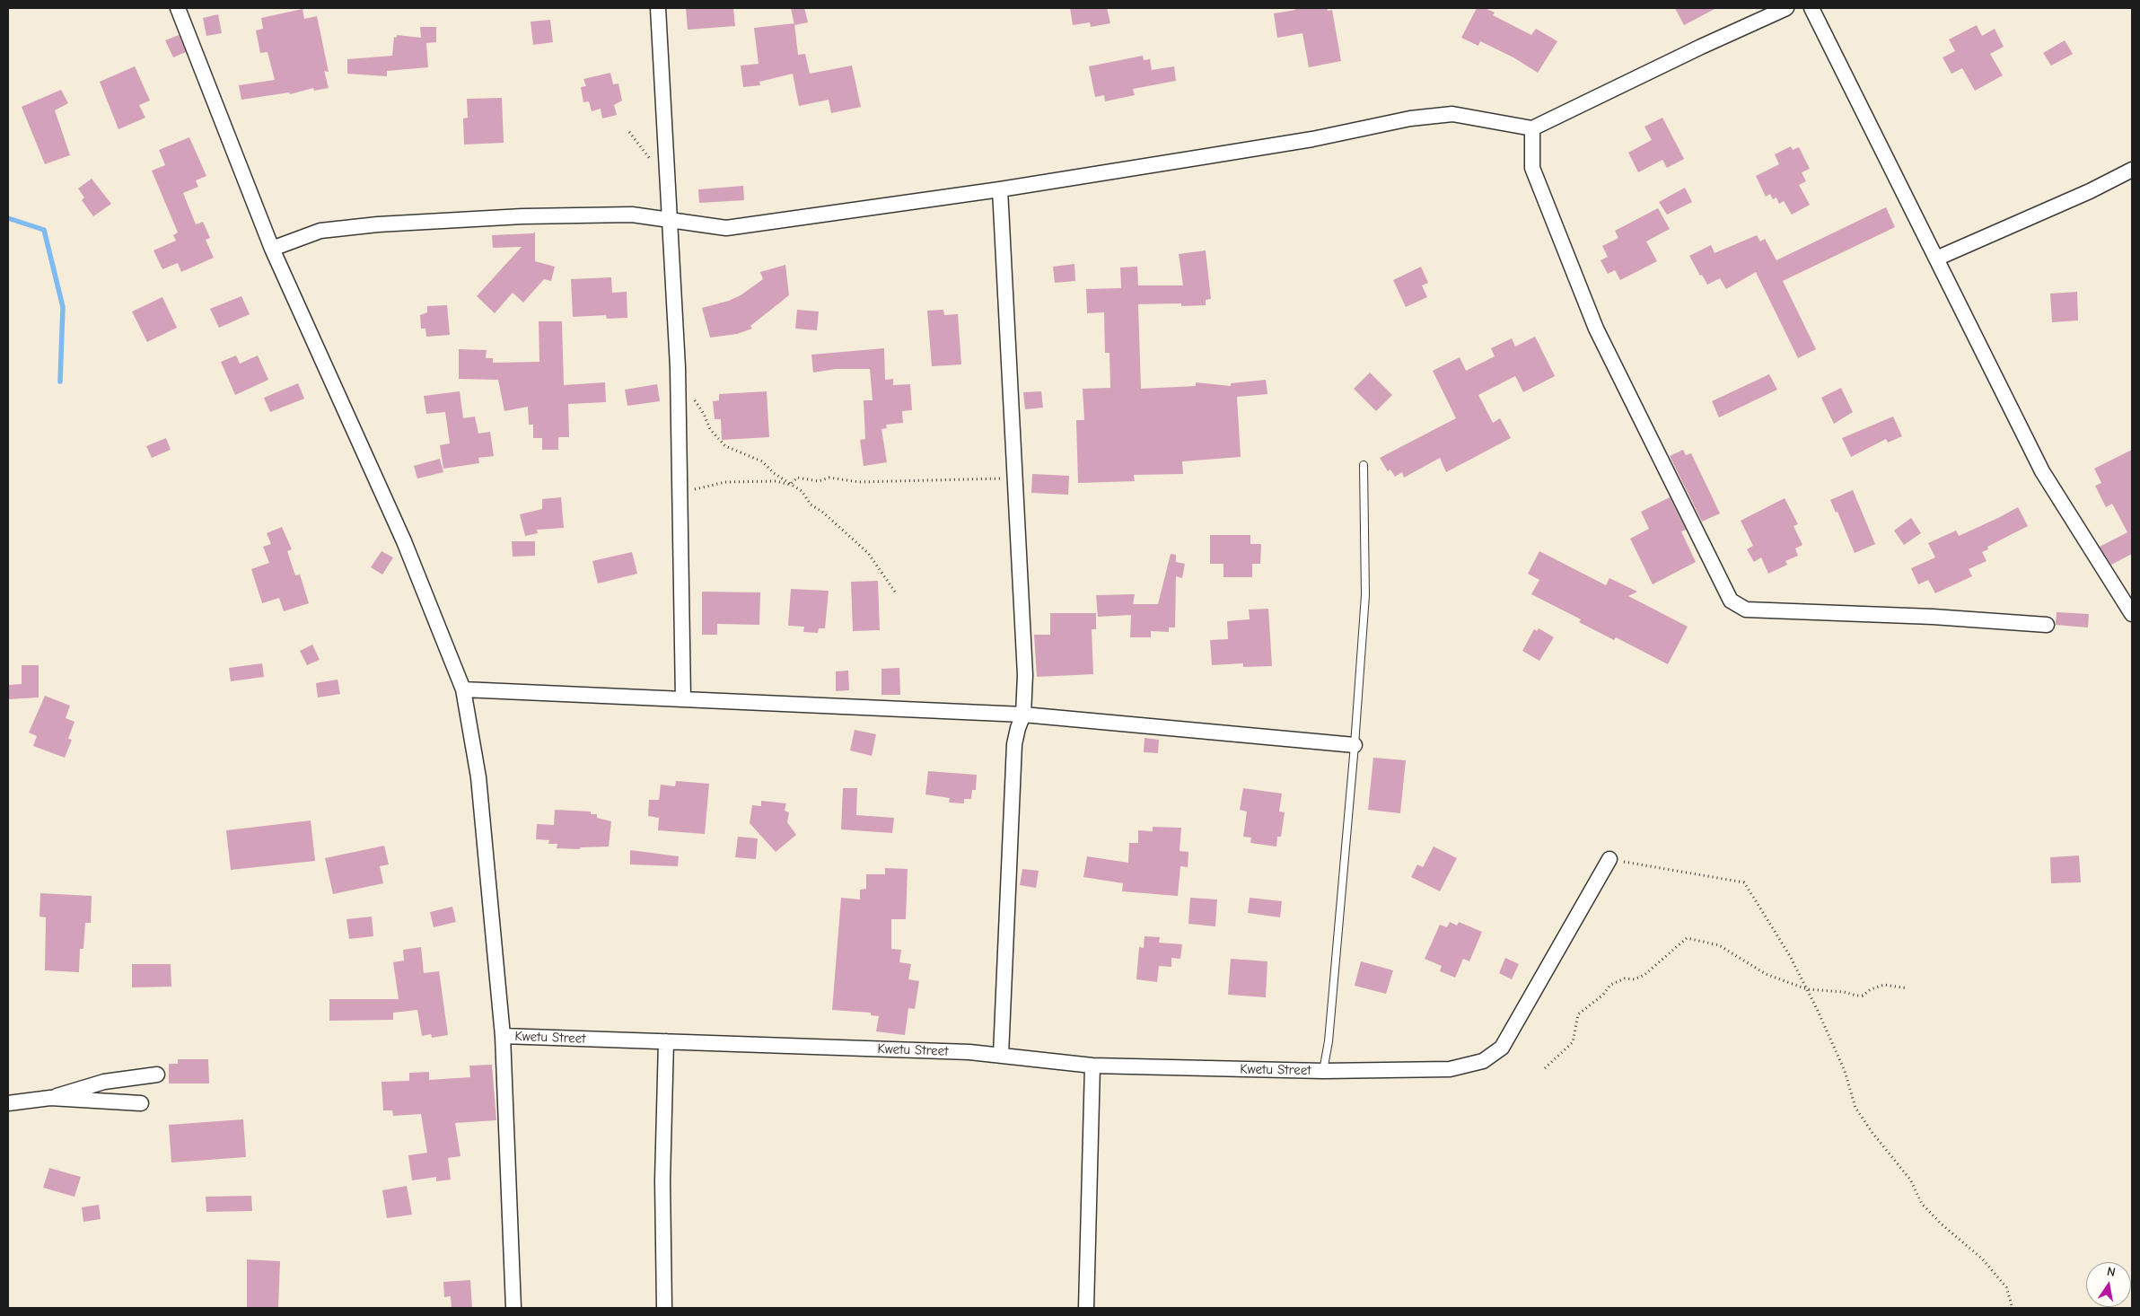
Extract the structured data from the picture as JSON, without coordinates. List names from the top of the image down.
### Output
{
  "streets": {
    "street": ["Kwetu Street"]
  },
  "north": "top"
}
